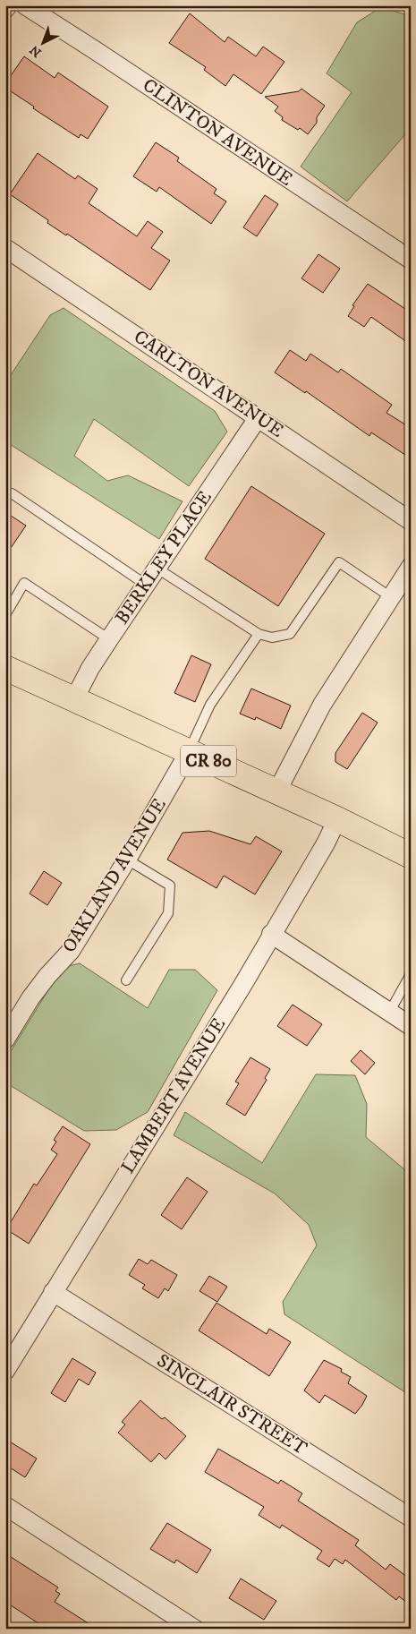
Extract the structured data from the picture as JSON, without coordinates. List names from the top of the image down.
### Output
{
  "streets": {
    "main road": ["CR 80"],
    "street": [
      "CLINTON AVENUE",
      "CARLTON AVENUE",
      "BERKLEY PLACE",
      "OAKLAND AVENUE",
      "LAMBERT AVENUE",
      "SINCLAIR STREET"
    ]
  },
  "crossings": [
    ["CARLTON AVENUE", "BERKLEY PLACE"],
    ["BERKLEY PLACE", "CR 80"],
    ["CR 80", "OAKLAND AVENUE"],
    ["CR 80", "LAMBERT AVENUE"],
    ["LAMBERT AVENUE", "SINCLAIR STREET"]
  ],
  "north": "bottom left"
}
